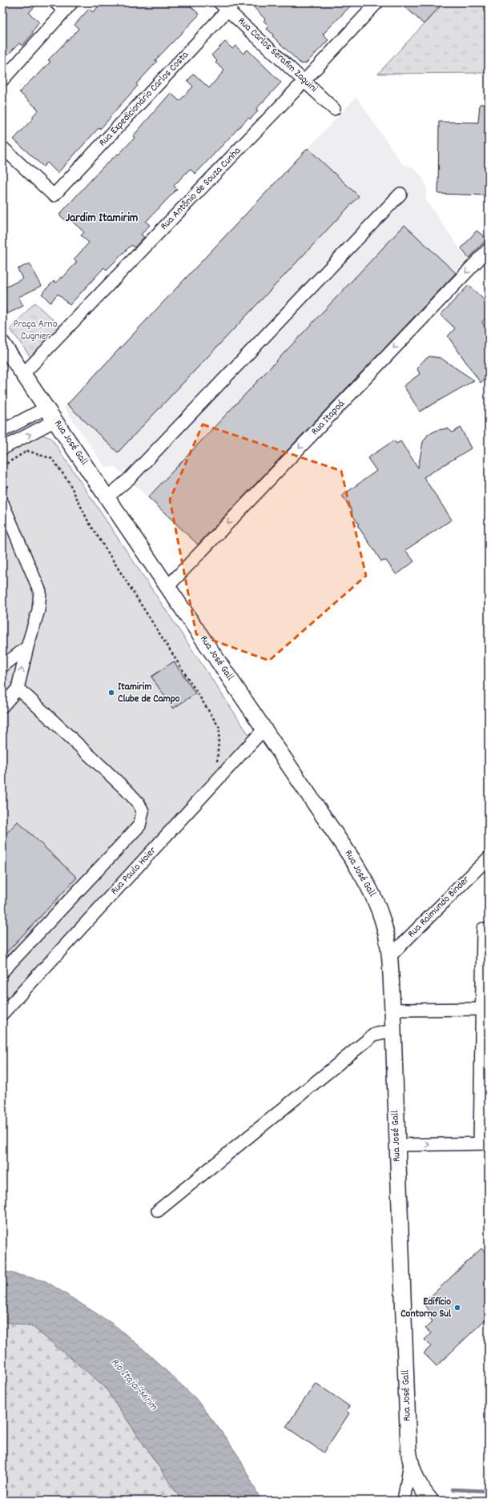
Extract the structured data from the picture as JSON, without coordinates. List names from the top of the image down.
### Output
{
  "streets": {
    "main road": ["Rua José Gall"],
    "street": [
      "Rua Carlos Serafim Zaguini",
      "Rua Expedicionário Carlos Costa",
      "Rua Antônio de Souza Cunha",
      "Rua Itapoá",
      "Rua Paulo Hoier",
      "Rua Raimundo Binder"
    ]
  },
  "crossings": [
    ["Rua Carlos Serafim Zaguini", "Rua Expedicionário Carlos Costa"],
    ["Rua Carlos Serafim Zaguini", "Rua Antônio de Souza Cunha"],
    ["Rua Antônio de Souza Cunha", "Rua José Gall"],
    ["Rua Itapoá", "Rua José Gall"],
    ["Rua José Gall", "Rua Paulo Hoier"],
    ["Rua José Gall", "Rua Raimundo Binder"]
  ],
  "districts": ["Jardim Itamirim"],
  "water": ["Rio Itajaí-Mirim"],
  "parks": ["Praça Arno Cugnier"],
  "places": ["Itamirim Clube de Campo", "Edifício Contorno Sul"]
}
